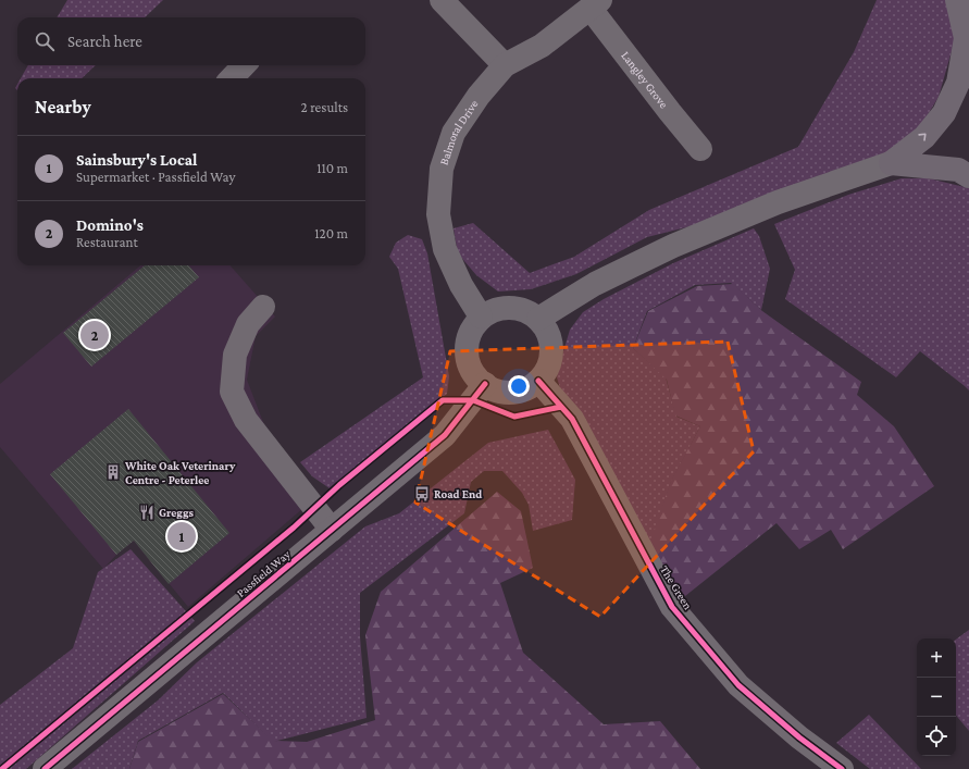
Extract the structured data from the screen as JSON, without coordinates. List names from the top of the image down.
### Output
{
  "streets": {
    "street": [
      "Langley Grove",
      "Balmoral Drive",
      "Passfield Way",
      "The Green"
    ]
  },
  "crossings": [
    ["Langley Grove", "Balmoral Drive"],
    ["Balmoral Drive", "Passfield Way"],
    ["Balmoral Drive", "The Green"],
    ["Passfield Way", "The Green"]
  ],
  "places": {
    "building": ["White Oak Veterinary Centre - Peterlee"],
    "bus stop": ["Road End"],
    "restaurant": ["Greggs"]
  },
  "page": {
    "search": "Search here",
    "heading": ["Nearby", "2 results"],
    "list": [
      {
        "mark": "1",
        "name": "Sainsbury's Local",
        "note": "Supermarket · Passfield Way",
        "value": "110 m"
      },
      {
        "mark": "2",
        "name": "Domino's",
        "note": "Restaurant",
        "value": "120 m"
      }
    ],
    "pins": ["2", "1"],
    "map_buttons": ["+", "−"]
  }
}
